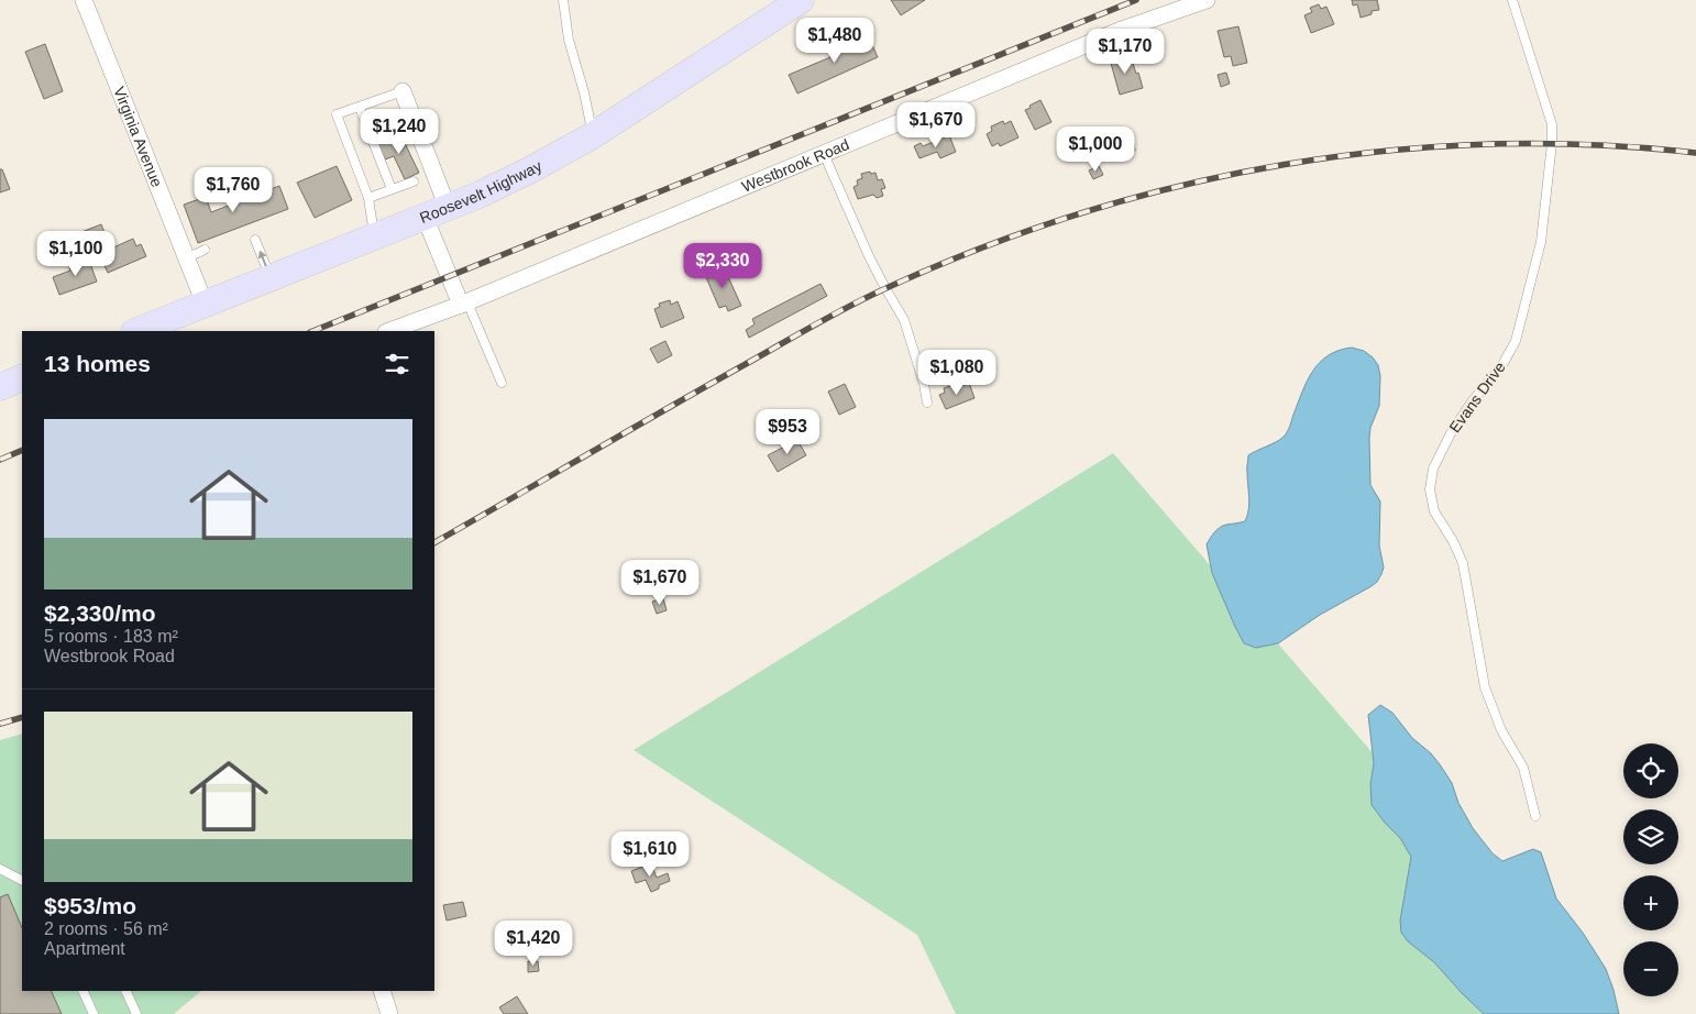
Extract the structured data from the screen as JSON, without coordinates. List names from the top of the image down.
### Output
{
  "streets": {
    "main road": ["Roosevelt Highway"],
    "street": ["Virginia Avenue", "Westbrook Road"],
    "lane": ["Evans Drive"]
  },
  "crossings": [
    ["Virginia Avenue", "Roosevelt Highway"]
  ],
  "page": {
    "price": [
      "$1,480",
      "$1,170",
      "$1,670",
      "$1,240",
      "$1,000",
      "$1,760",
      "$1,100",
      "$2,330",
      "$1,080",
      "$953",
      "$1,670",
      "$1,610",
      "$1,420"
    ],
    "heading": "13 homes",
    "list": [
      {
        "name": "$2,330/mo",
        "note": "5 rooms · 183 m² · Westbrook Road"
      },
      {
        "name": "$953/mo",
        "note": "2 rooms · 56 m² · Apartment"
      }
    ],
    "map_buttons": ["+", "−"]
  }
}
